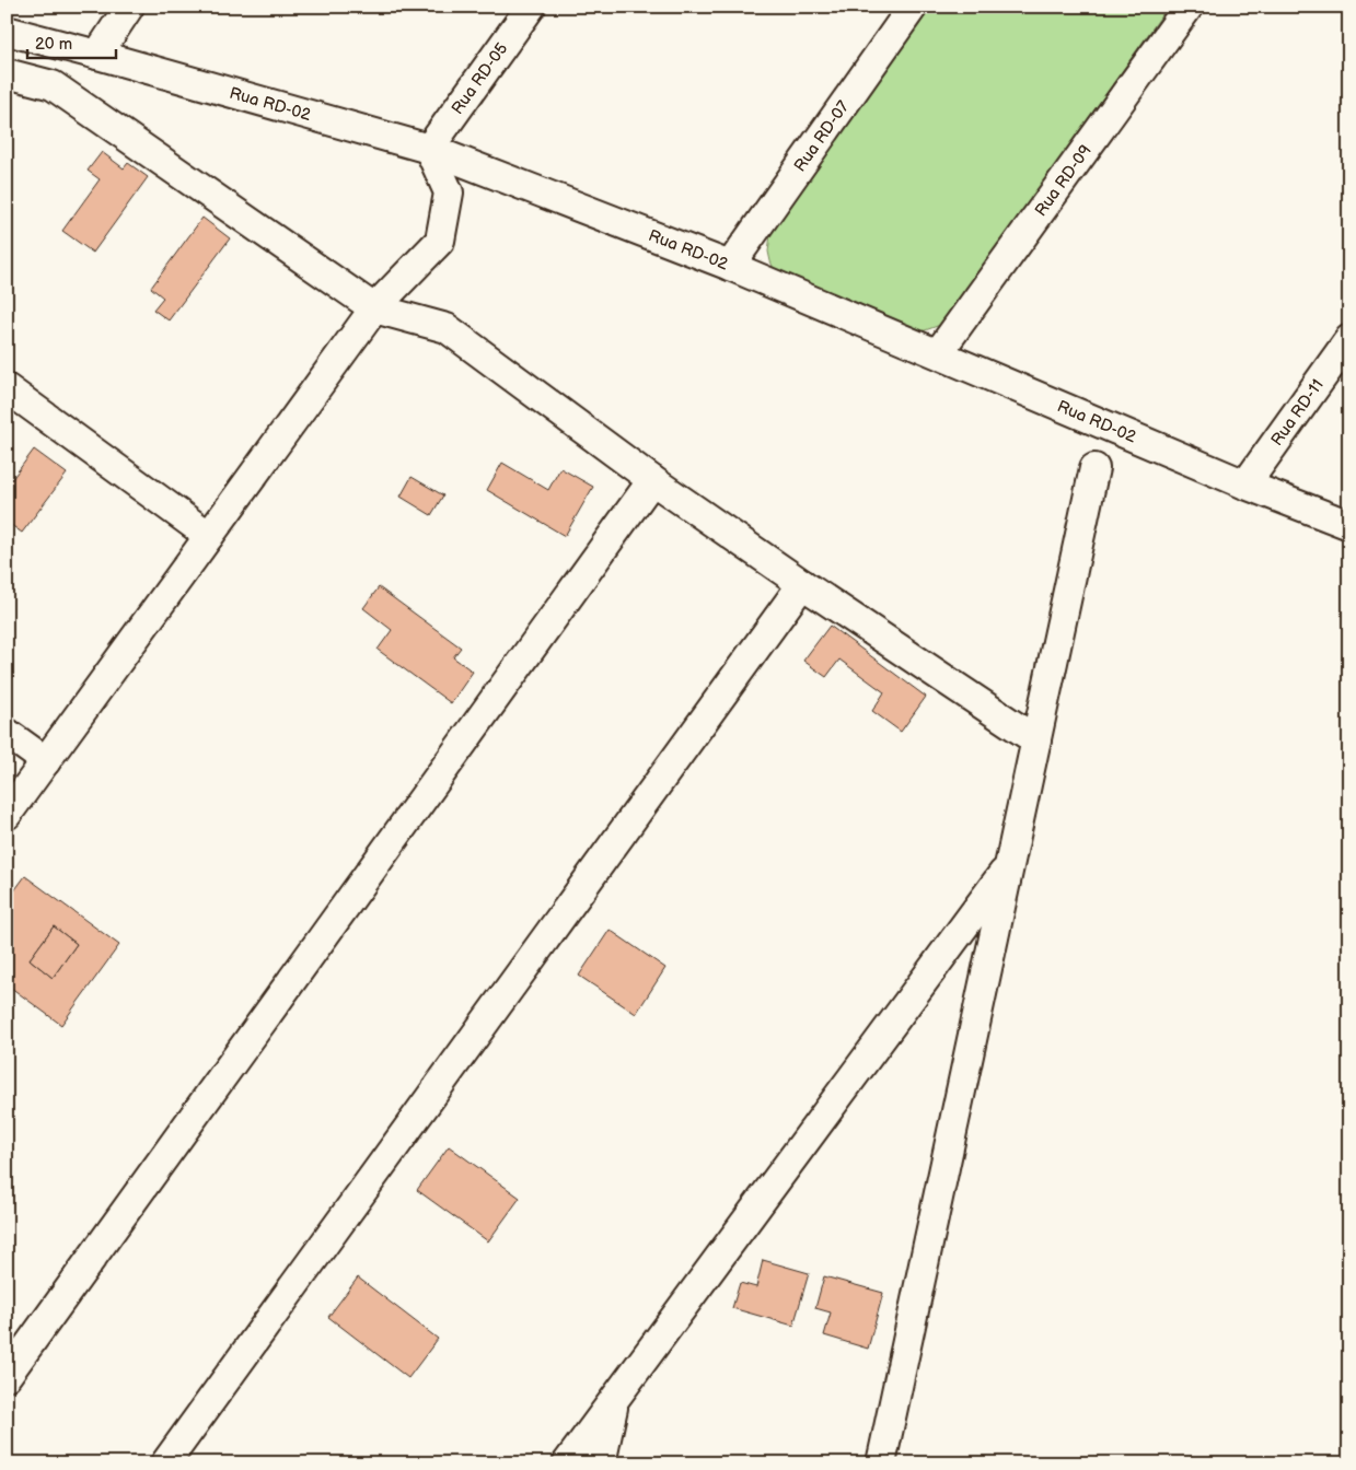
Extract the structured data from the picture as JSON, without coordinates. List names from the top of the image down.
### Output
{
  "streets": {
    "street": [
      "Rua RD-05",
      "Rua RD-02",
      "Rua RD-07",
      "Rua RD-09",
      "Rua RD-11"
    ]
  },
  "crossings": [
    ["Rua RD-05", "Rua RD-02"],
    ["Rua RD-02", "Rua RD-07"],
    ["Rua RD-02", "Rua RD-09"],
    ["Rua RD-02", "Rua RD-11"]
  ],
  "scale_bar": "20 m"
}
